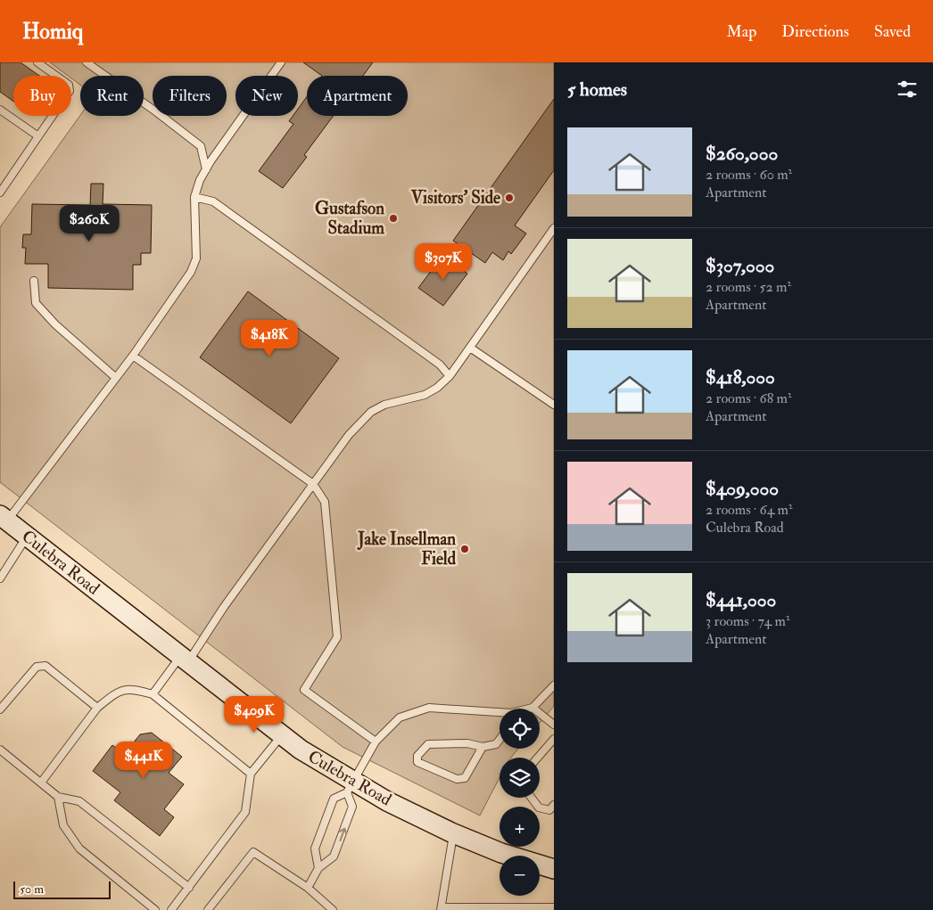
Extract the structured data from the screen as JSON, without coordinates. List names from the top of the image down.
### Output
{
  "streets": {
    "main road": ["Culebra Road"]
  },
  "places": ["Visitors' Side", "Gustafson Stadium", "Jake Insellman Field"],
  "scale_bar": "50 m",
  "page": {
    "header": "Homiq",
    "nav": ["Map", "Directions", "Saved"],
    "heading": "5 homes",
    "chip": [
      "Buy",
      "Rent",
      "Filters",
      "New",
      "Apartment"
    ],
    "list": [
      {
        "name": "$260,000",
        "note": "2 rooms · 60 m² · Apartment"
      },
      {
        "name": "$307,000",
        "note": "2 rooms · 52 m² · Apartment"
      },
      {
        "name": "$418,000",
        "note": "2 rooms · 68 m² · Apartment"
      },
      {
        "name": "$409,000",
        "note": "2 rooms · 64 m² · Culebra Road"
      },
      {
        "name": "$441,000",
        "note": "3 rooms · 74 m² · Apartment"
      }
    ],
    "price": [
      "$260K",
      "$307K",
      "$418K",
      "$409K",
      "$441K"
    ],
    "map_buttons": ["+", "−"],
    "scale": "50 m"
  }
}
